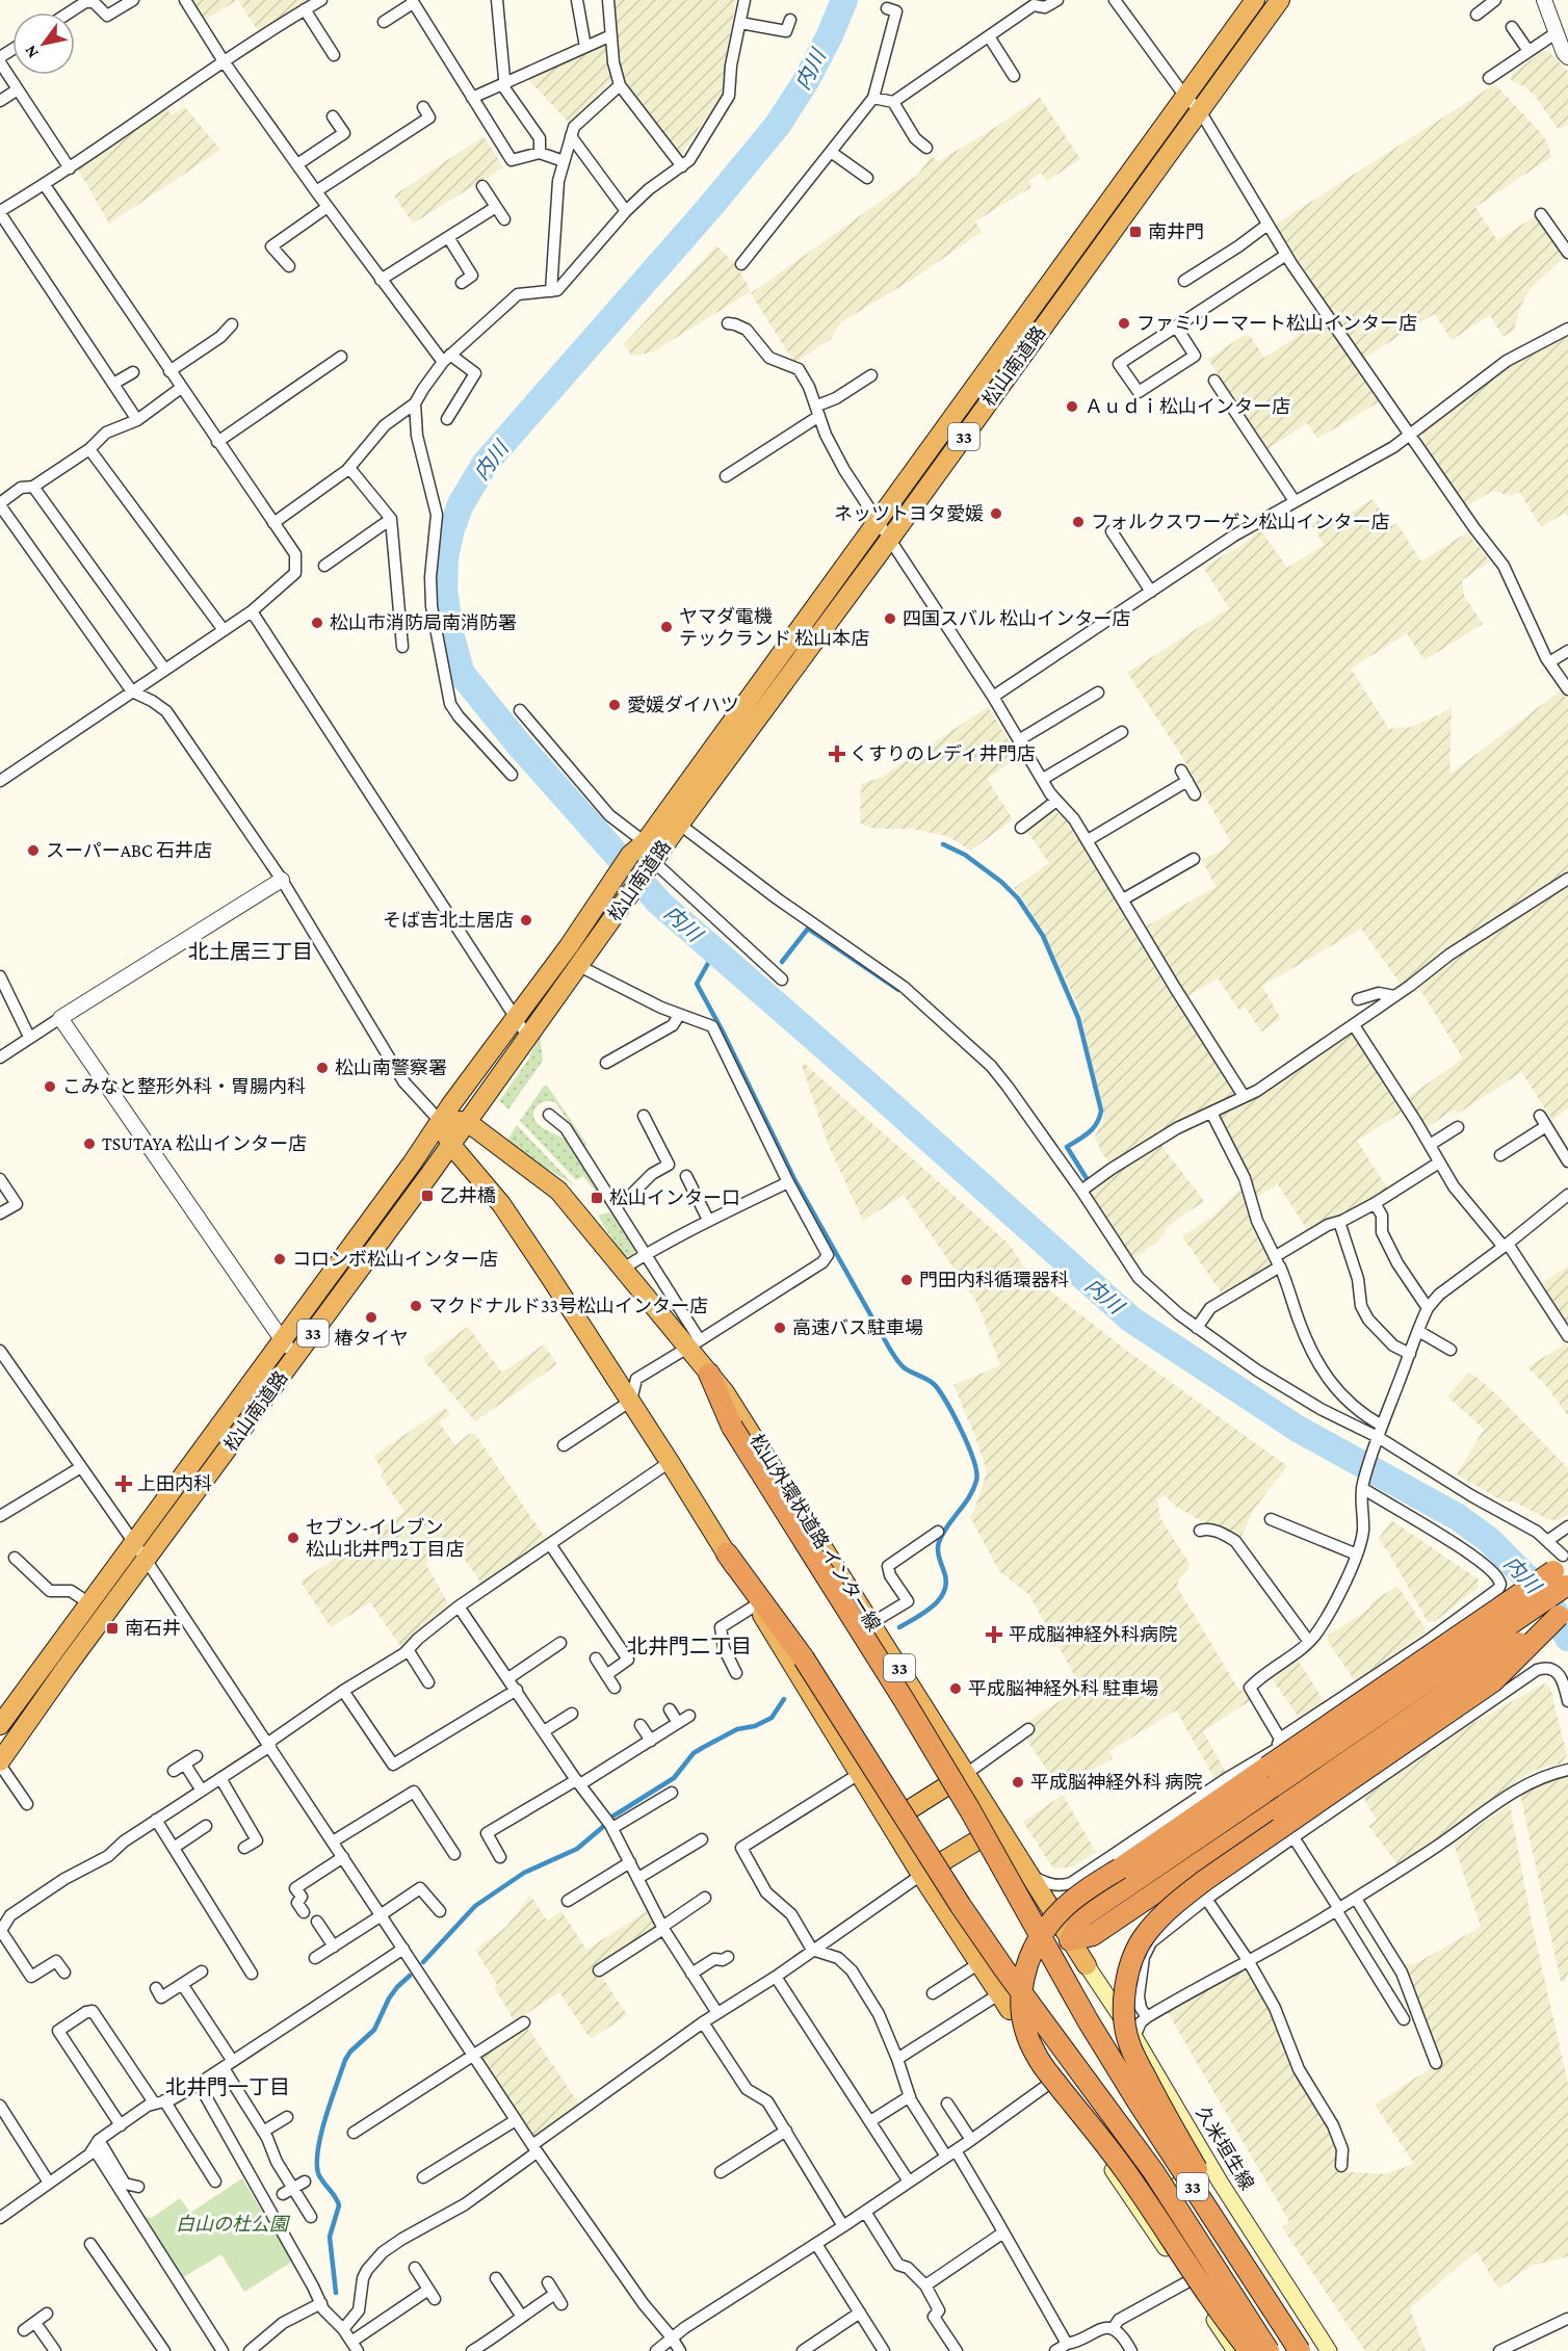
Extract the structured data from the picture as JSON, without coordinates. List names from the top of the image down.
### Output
{
  "streets": {
    "highway": ["松山南道路", "33", "松山外環状道路 インター線"],
    "main road": ["久米垣生線"]
  },
  "crossings": [
    ["松山南道路", "33"],
    ["松山南道路", "松山外環状道路 インター線"],
    ["33", "松山外環状道路 インター線"],
    ["松山外環状道路 インター線", "久米垣生線"]
  ],
  "districts": ["北土居三丁目", "北井門二丁目", "北井門一丁目"],
  "water": ["内川"],
  "parks": ["白山の杜公園"],
  "places": {
    "transit": [
      "南井門",
      "乙井橋",
      "松山インター口",
      "南石井"
    ],
    "other": [
      "ファミリーマート松山インター店",
      "Ａｕｄｉ松山インター店",
      "ネッツトヨタ愛媛",
      "フォルクスワーゲン松山インター店",
      "四国スバル 松山インター店",
      "松山市消防局南消防署",
      "ヤマダ電機 テックランド 松山本店",
      "愛媛ダイハツ",
      "スーパーABC 石井店",
      "そば吉北土居店",
      "松山南警察署",
      "こみなと整形外科・胃腸内科",
      "TSUTAYA 松山インター店",
      "コロンボ松山インター店",
      "門田内科循環器科",
      "マクドナルド33号松山インター店",
      "椿タイヤ",
      "高速バス駐車場",
      "セブン-イレブン 松山北井門2丁目店",
      "平成脳神経外科 駐車場",
      "平成脳神経外科 病院"
    ],
    "health": ["くすりのレディ井門店", "上田内科", "平成脳神経外科病院"]
  },
  "north": "bottom left"
}
